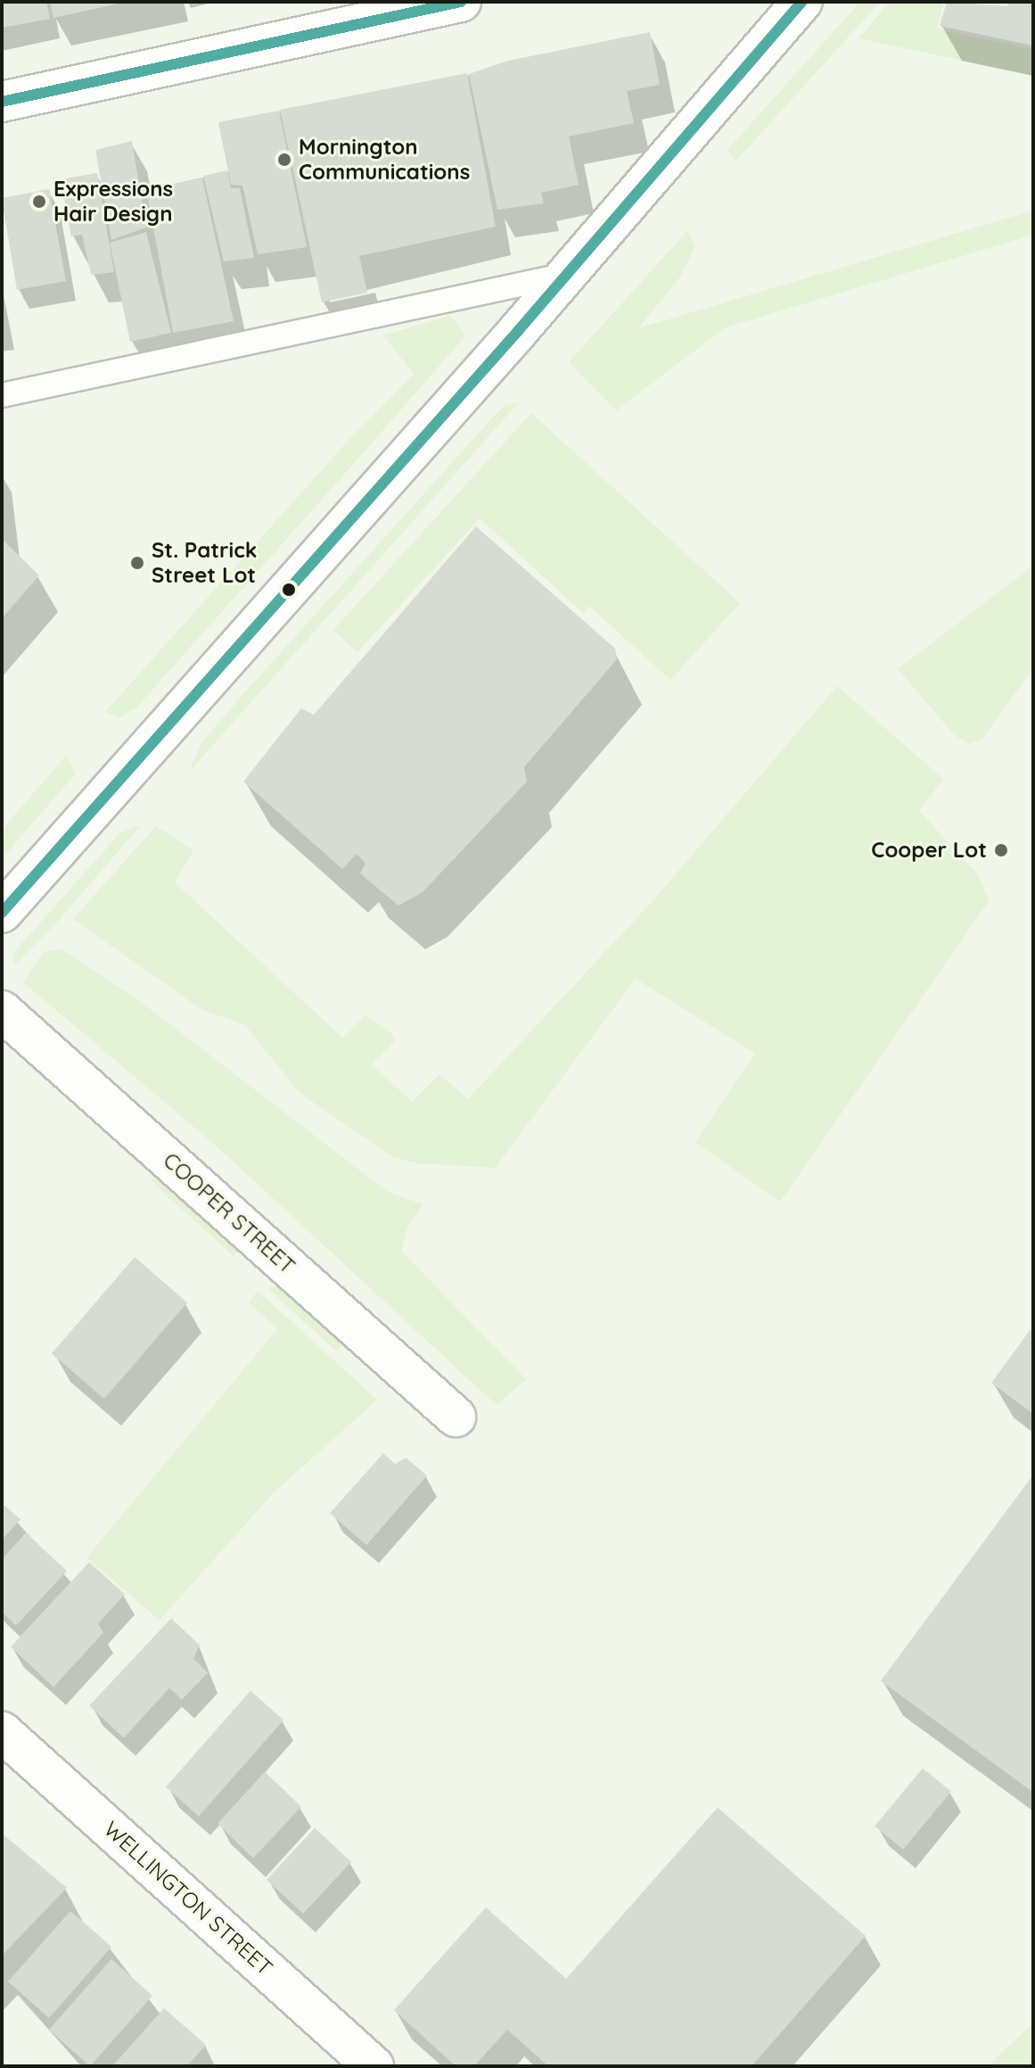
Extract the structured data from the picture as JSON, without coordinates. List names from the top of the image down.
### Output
{
  "streets": {
    "street": ["COOPER STREET", "WELLINGTON STREET"]
  },
  "places": [
    "Mornington Communications",
    "Expressions Hair Design",
    "St. Patrick Street Lot",
    "Cooper Lot"
  ]
}
